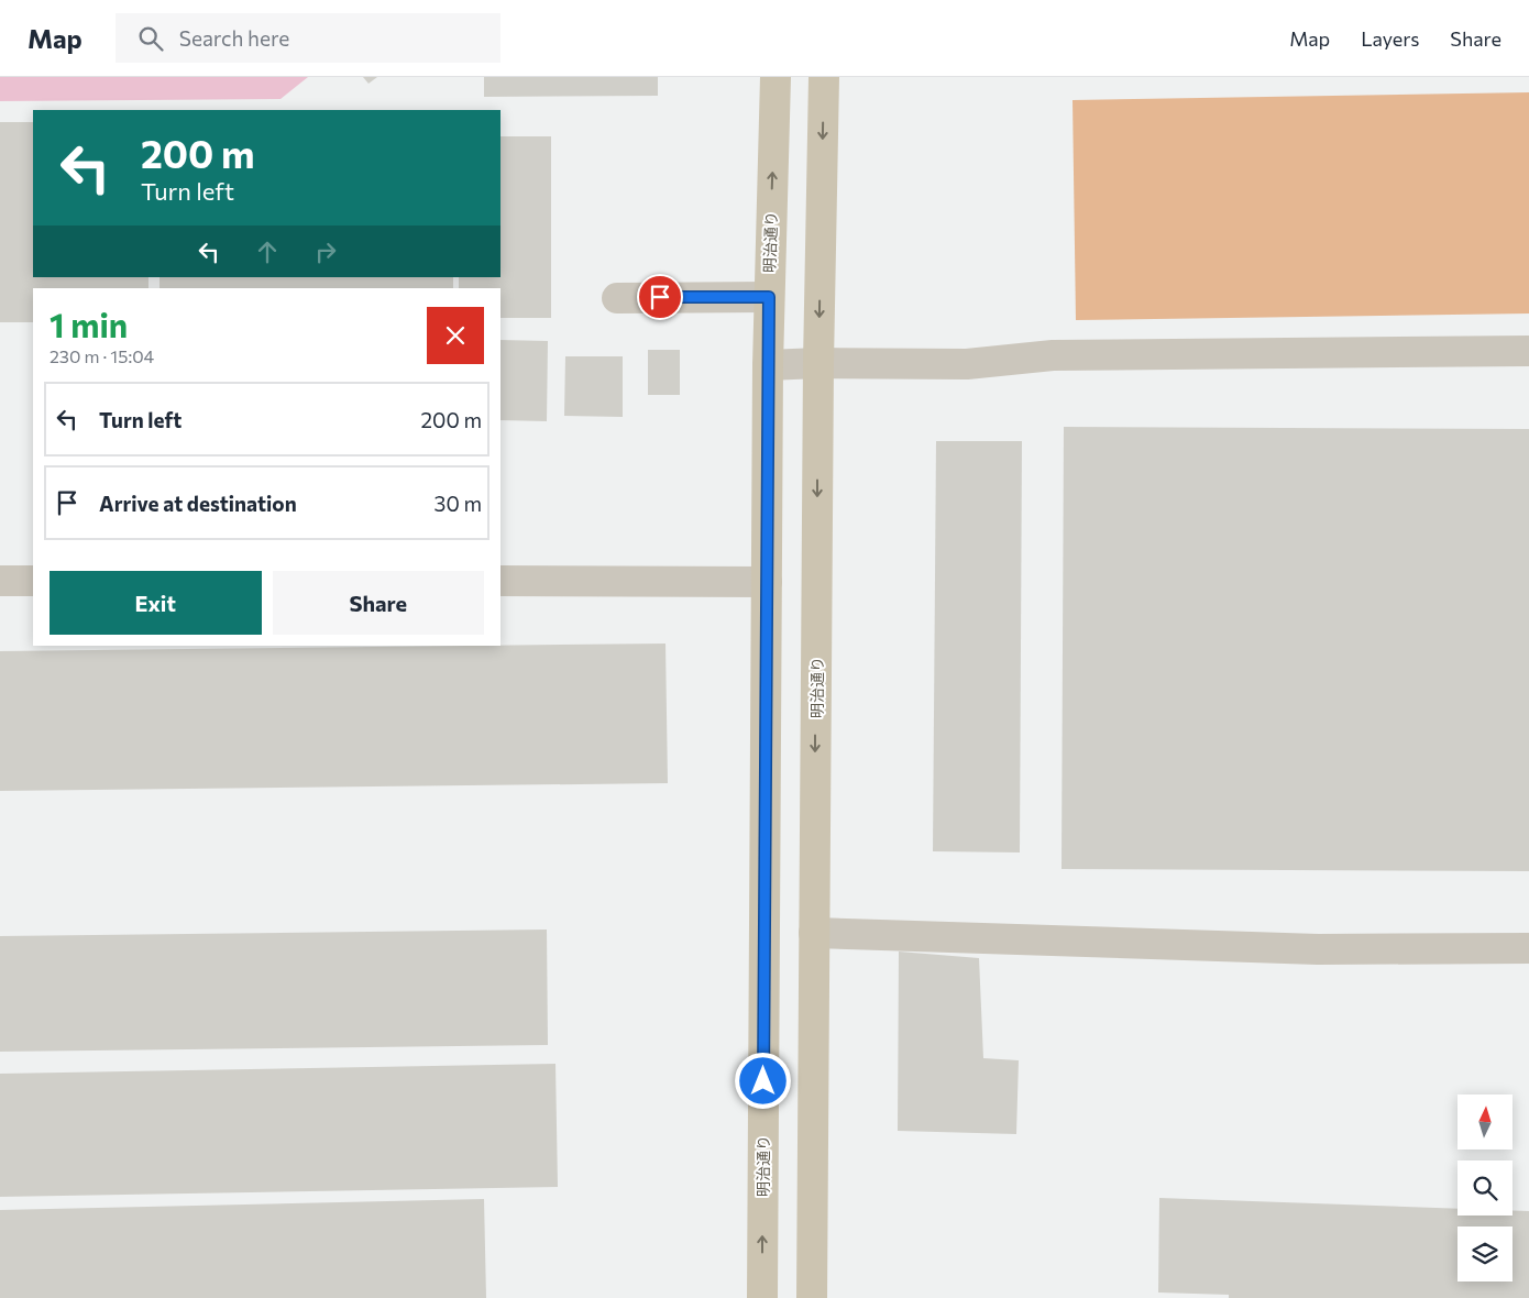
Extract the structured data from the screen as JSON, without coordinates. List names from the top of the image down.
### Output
{
  "streets": {
    "main road": ["明治通り"]
  },
  "north": "top",
  "page": {
    "header": "Map",
    "search": "Search here",
    "nav": ["Map", "Layers", "Share"],
    "turn": ["200 m", "Turn left"],
    "heading": ["1 min", "230 m · 15:04"],
    "list": [
      {
        "name": "Turn left",
        "value": "200 m"
      },
      {
        "name": "Arrive at destination",
        "value": "30 m"
      }
    ],
    "buttons": ["Exit", "Share"]
  }
}
